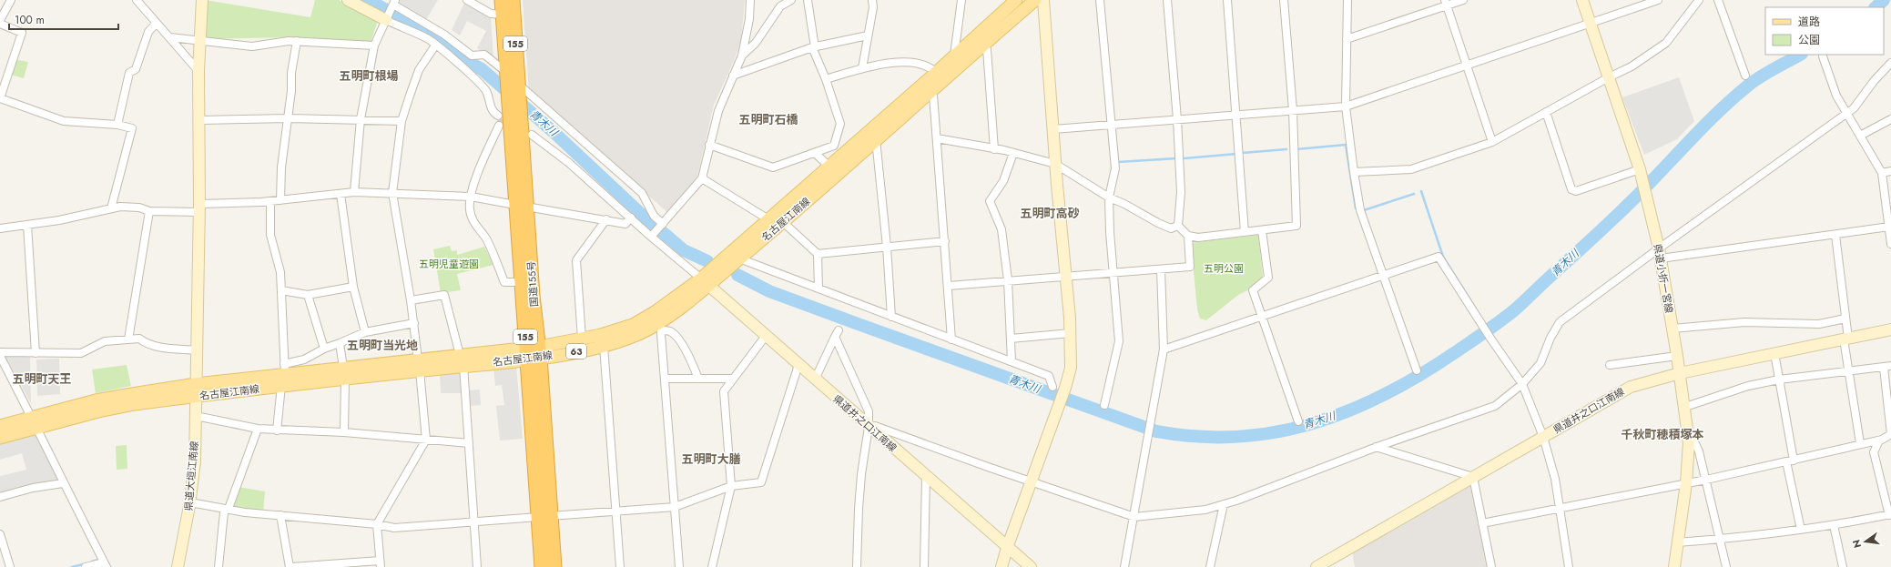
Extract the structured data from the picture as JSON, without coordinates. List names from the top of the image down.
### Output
{
  "streets": {
    "highway": ["155", "国道155号"],
    "main road": [
      "名古屋江南線",
      "県道小折一宮線",
      "63",
      "県道井之口江南線",
      "県道大垣江南線"
    ]
  },
  "crossings": [
    ["名古屋江南線", "国道155号"],
    ["名古屋江南線", "県道井之口江南線"],
    ["名古屋江南線", "県道大垣江南線"],
    ["県道小折一宮線", "県道井之口江南線"]
  ],
  "districts": [
    "五明町根場",
    "五明町石橋",
    "五明町高砂",
    "五明町当光地",
    "五明町天王",
    "千秋町穂積塚本",
    "五明町大膳"
  ],
  "water": ["青木川"],
  "parks": ["五明児童遊園", "五明公園"],
  "legend": ["道路", "公園"],
  "scale_bar": "100 m",
  "north": "left"
}
